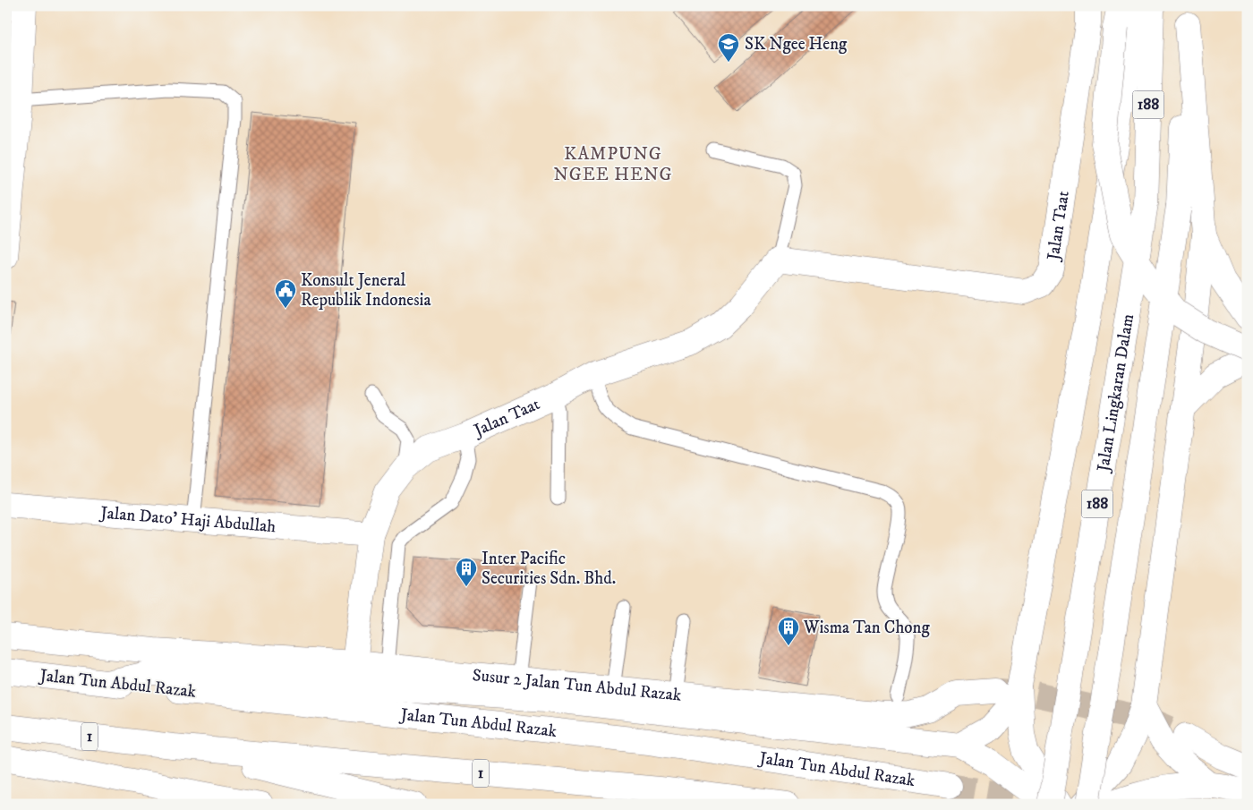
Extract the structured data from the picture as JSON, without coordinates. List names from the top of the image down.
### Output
{
  "streets": {
    "main road": [
      "188",
      "Jalan Taat",
      "Jalan Lingkaran Dalam",
      "Jalan Dato' Haji Abdullah",
      "Jalan Tun Abdul Razak",
      "Susur 2 Jalan Tun Abdul Razak",
      "1"
    ]
  },
  "crossings": [
    ["Jalan Taat", "Jalan Dato' Haji Abdullah"],
    ["Jalan Taat", "Susur 2 Jalan Tun Abdul Razak"]
  ],
  "districts": ["KAMPUNG NGEE HENG"],
  "places": {
    "school or university": ["SK Ngee Heng"],
    "public building": ["Konsult Jeneral Republik Indonesia"],
    "building": ["Inter Pacific Securities Sdn. Bhd.", "Wisma Tan Chong"]
  }
}
